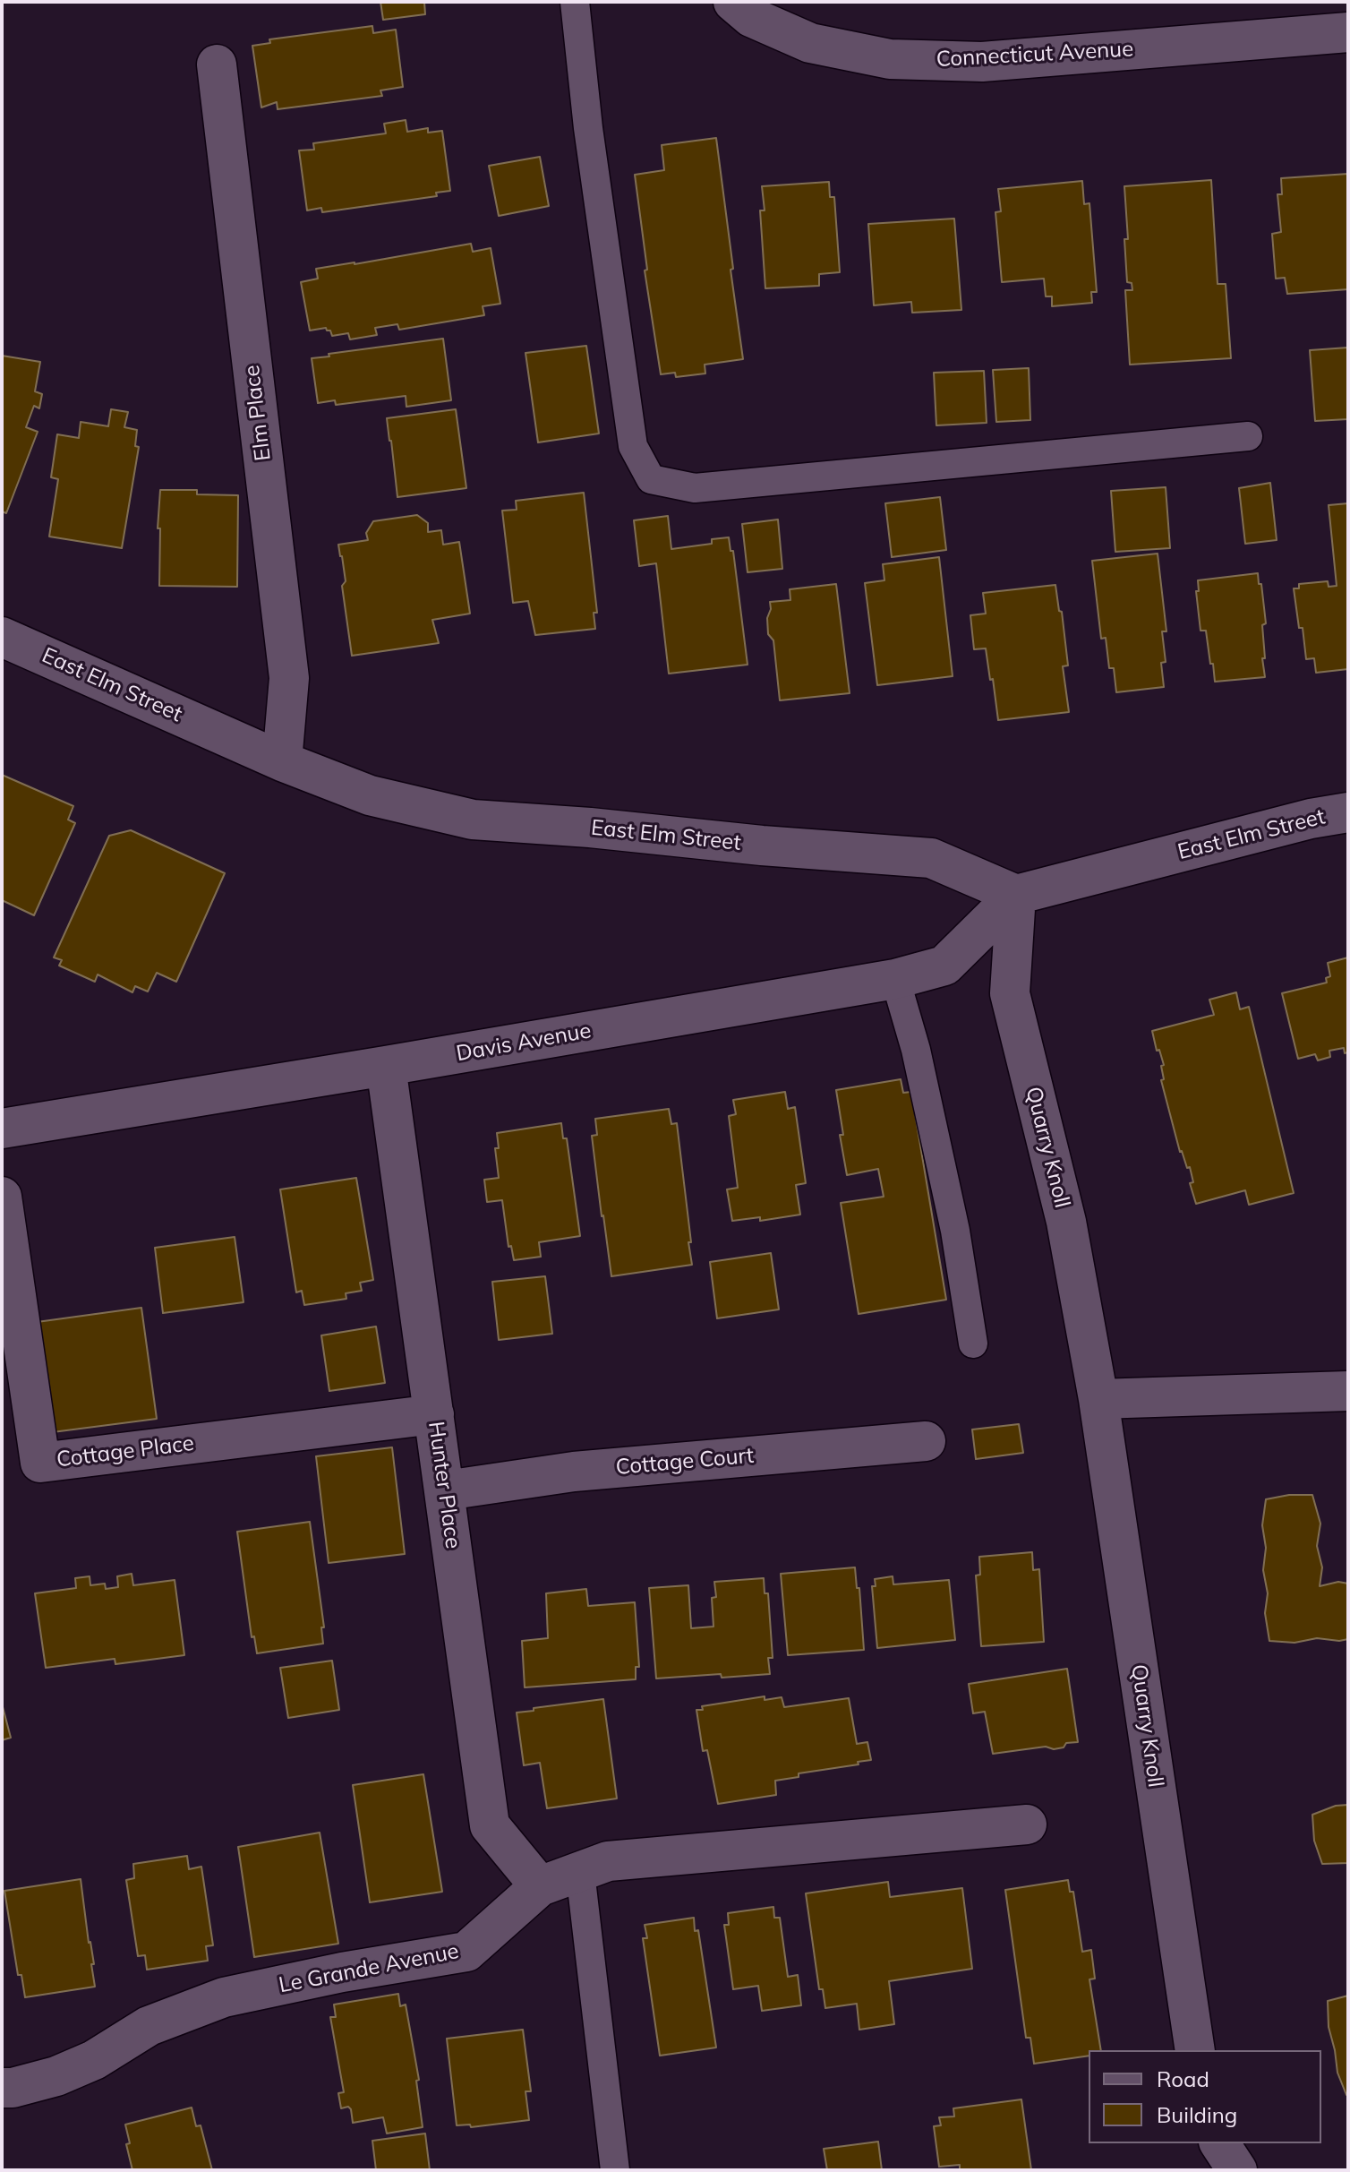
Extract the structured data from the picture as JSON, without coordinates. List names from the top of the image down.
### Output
{
  "streets": {
    "street": [
      "Connecticut Avenue",
      "Elm Place",
      "East Elm Street",
      "Davis Avenue",
      "Quarry Knoll",
      "Cottage Place",
      "Cottage Court",
      "Hunter Place",
      "Le Grande Avenue"
    ]
  },
  "crossings": [
    ["Elm Place", "East Elm Street"],
    ["East Elm Street", "Davis Avenue"],
    ["East Elm Street", "Quarry Knoll"],
    ["Davis Avenue", "Quarry Knoll"],
    ["Davis Avenue", "Hunter Place"],
    ["Cottage Place", "Hunter Place"],
    ["Cottage Court", "Hunter Place"],
    ["Hunter Place", "Le Grande Avenue"]
  ],
  "legend": ["Road", "Building"]
}
